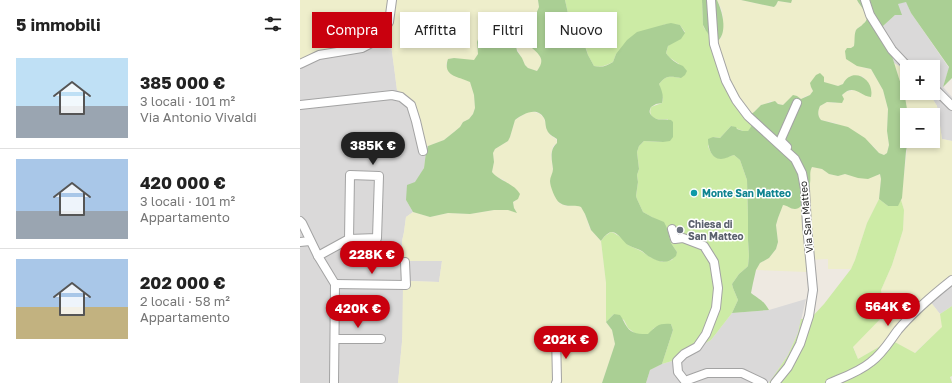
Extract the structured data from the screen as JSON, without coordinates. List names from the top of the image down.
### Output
{
  "streets": {
    "street": ["Via San Matteo"]
  },
  "places": ["Monte San Matteo", "Chiesa di San Matteo"],
  "page": {
    "heading": "5 immobili",
    "chip": [
      "Compra",
      "Affitta",
      "Filtri",
      "Nuovo"
    ],
    "list": [
      {
        "name": "385 000 €",
        "note": "3 locali · 101 m² · Via Antonio Vivaldi"
      },
      {
        "name": "420 000 €",
        "note": "3 locali · 101 m² · Appartamento"
      },
      {
        "name": "202 000 €",
        "note": "2 locali · 58 m² · Appartamento"
      }
    ],
    "map_buttons": ["+", "−"],
    "price": [
      "385K €",
      "228K €",
      "564K €",
      "420K €",
      "202K €"
    ]
  }
}
